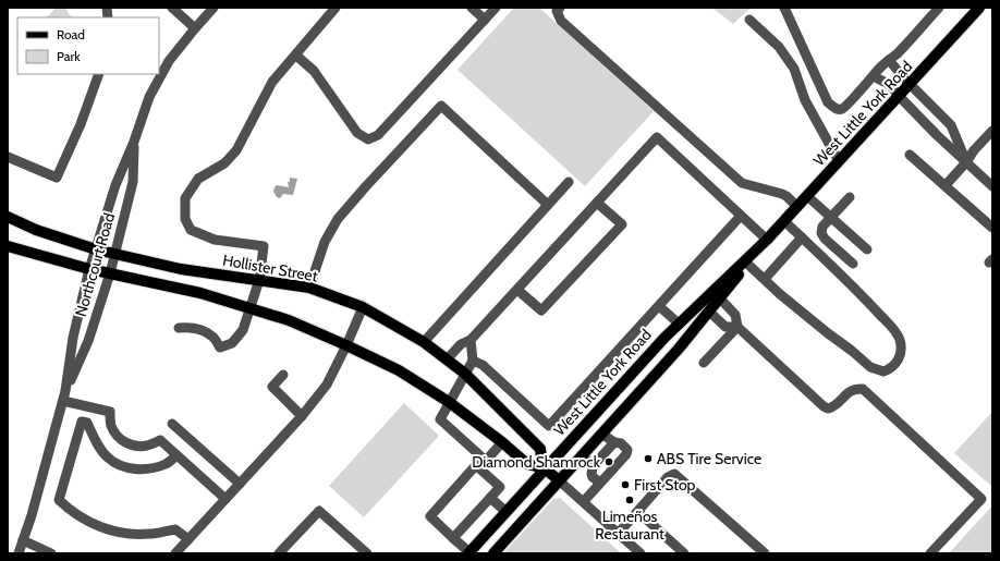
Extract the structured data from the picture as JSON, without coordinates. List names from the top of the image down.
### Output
{
  "streets": {
    "main road": ["West Little York Road", "Hollister Street"],
    "street": ["Northcourt Road"]
  },
  "crossings": [
    ["West Little York Road", "Hollister Street"],
    ["Northcourt Road", "Hollister Street"]
  ],
  "places": [
    "ABS Tire Service",
    "Diamond Shamrock",
    "First Stop",
    "Limeños Restaurant"
  ],
  "legend": ["Road", "Park"]
}
